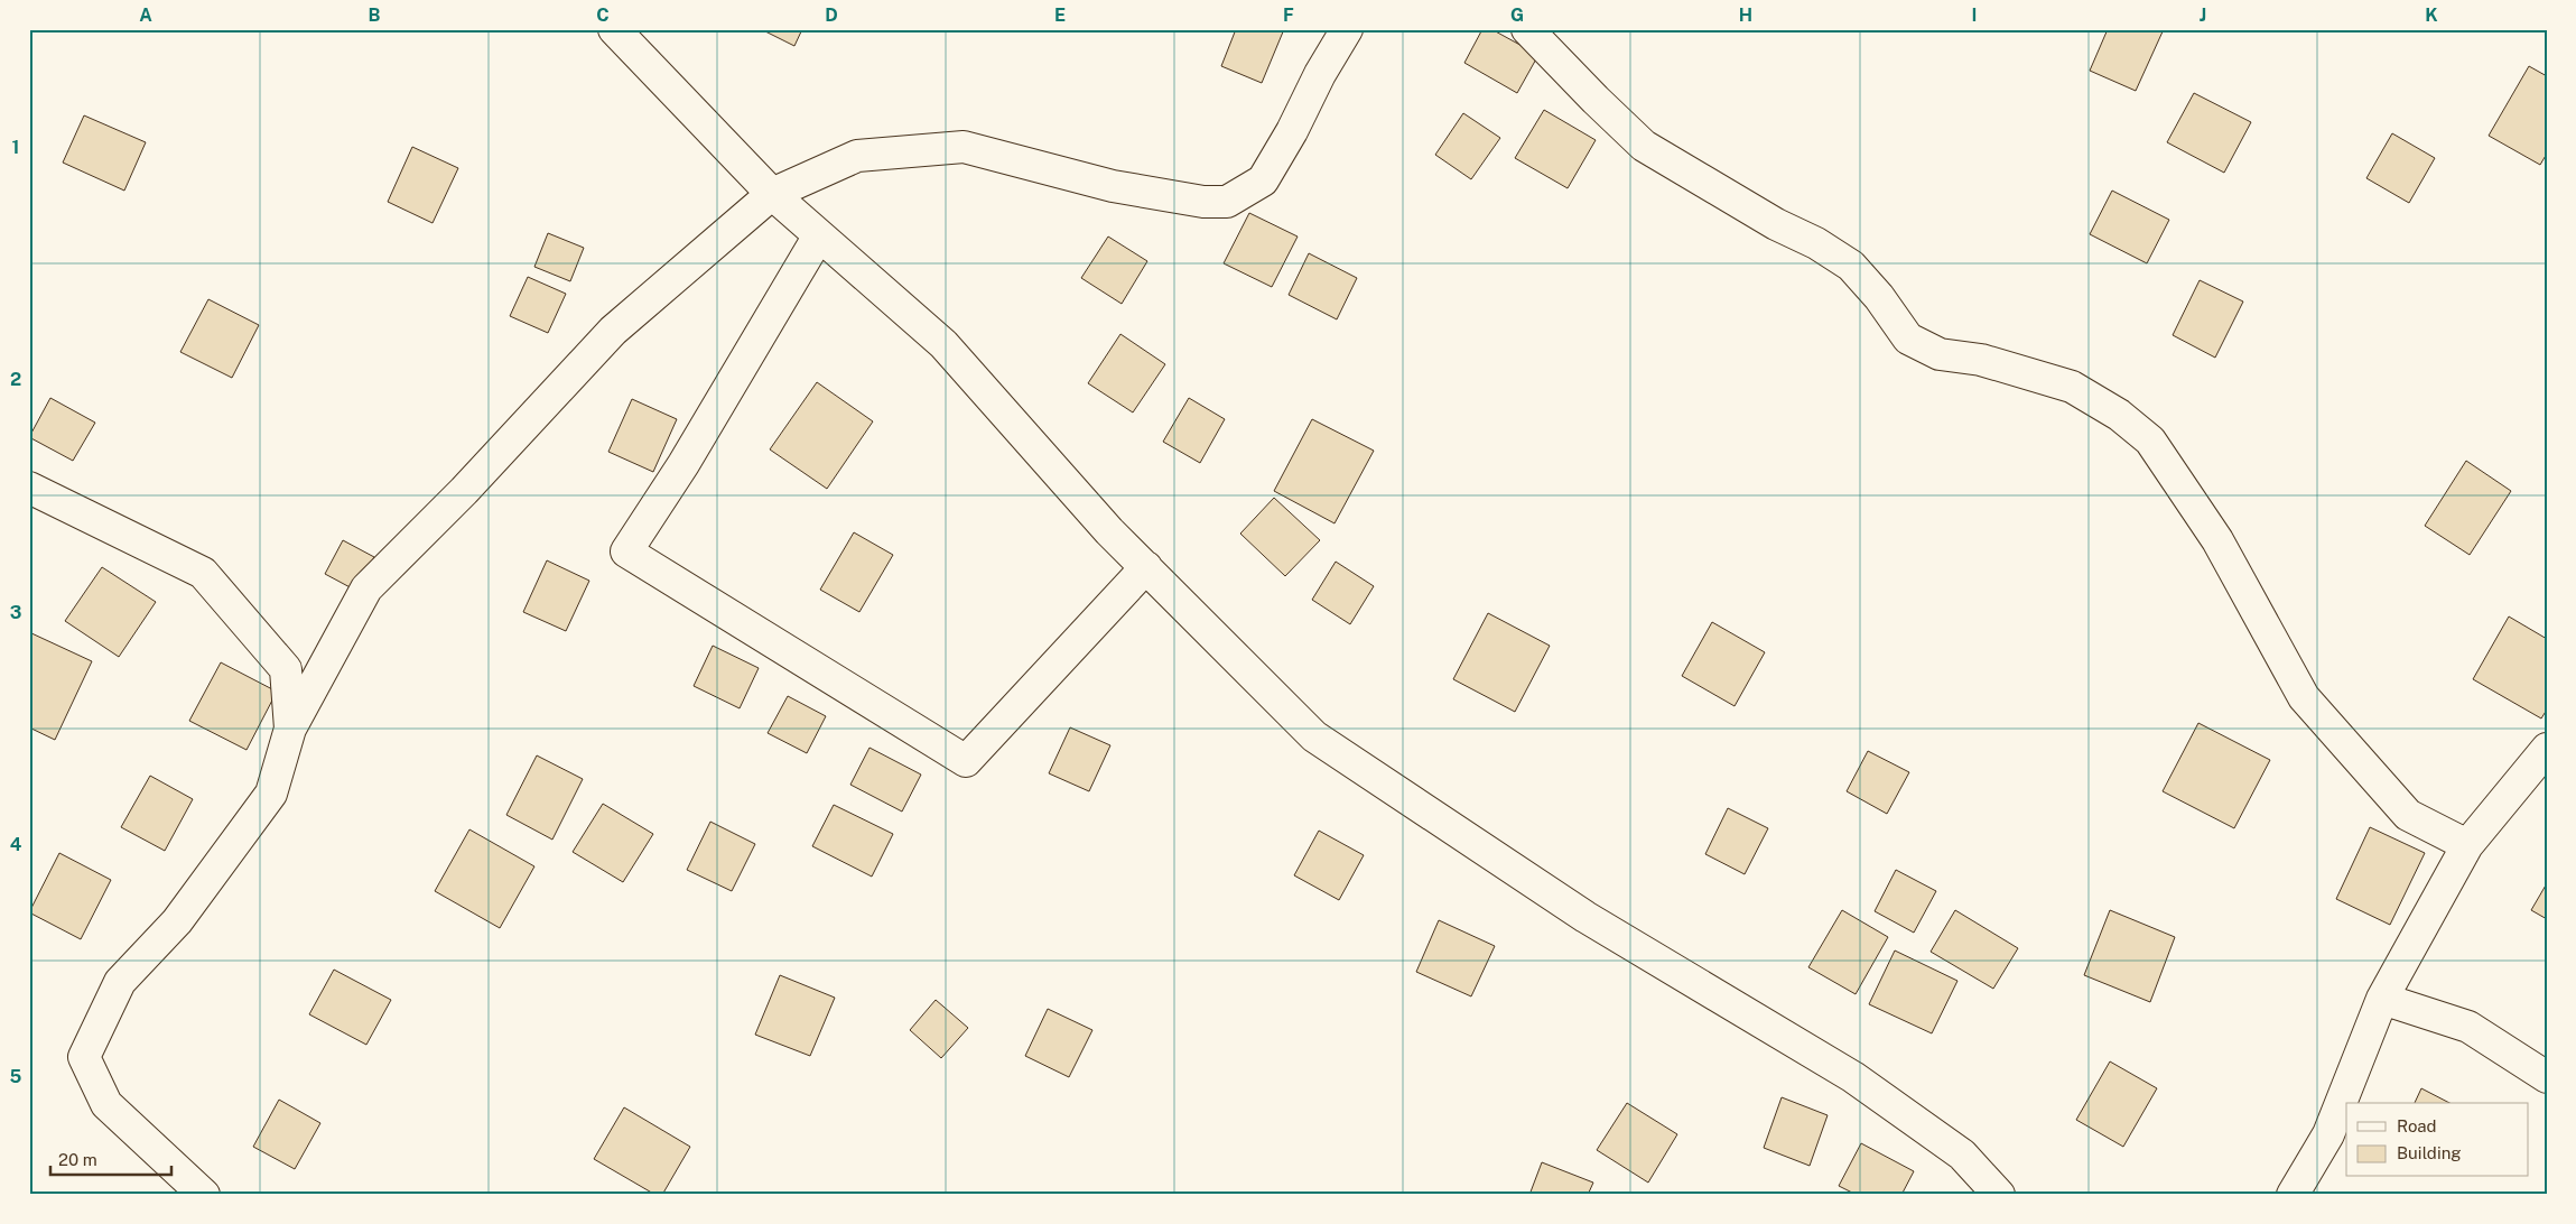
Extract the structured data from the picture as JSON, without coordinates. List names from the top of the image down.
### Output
{
  "legend": ["Road", "Building"],
  "scale_bar": "20 m",
  "grid": {
    "columns": [
      "A",
      "B",
      "C",
      "D",
      "E",
      "F",
      "G",
      "H",
      "I",
      "J",
      "K"
    ],
    "rows": [
      "1",
      "2",
      "3",
      "4",
      "5"
    ]
  }
}
